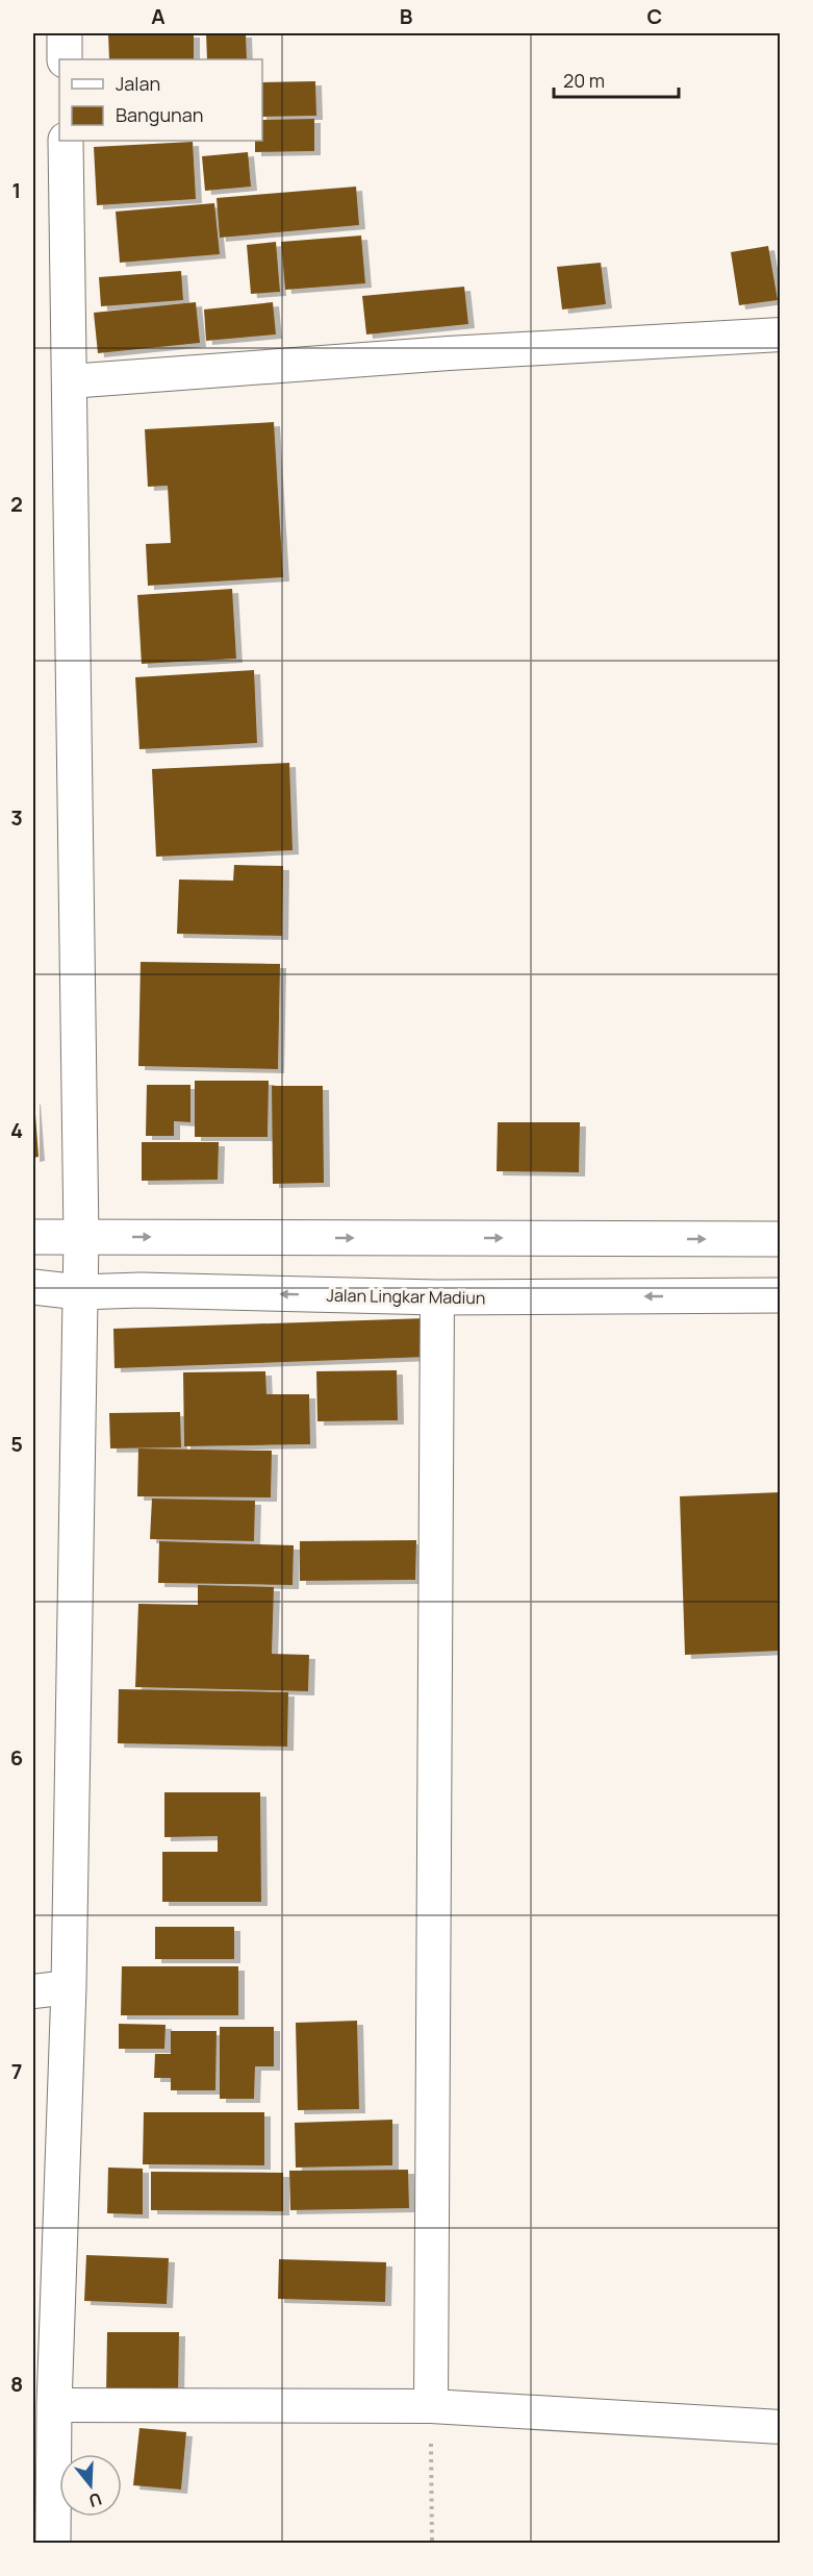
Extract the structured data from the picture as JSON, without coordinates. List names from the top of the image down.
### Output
{
  "streets": {
    "main road": ["Jalan Lingkar Madiun"]
  },
  "legend": ["Jalan", "Bangunan"],
  "scale_bar": "20 m",
  "north": "bottom",
  "grid": {
    "columns": ["A", "B", "C"],
    "rows": [
      "1",
      "2",
      "3",
      "4",
      "5",
      "6",
      "7",
      "8"
    ]
  }
}
